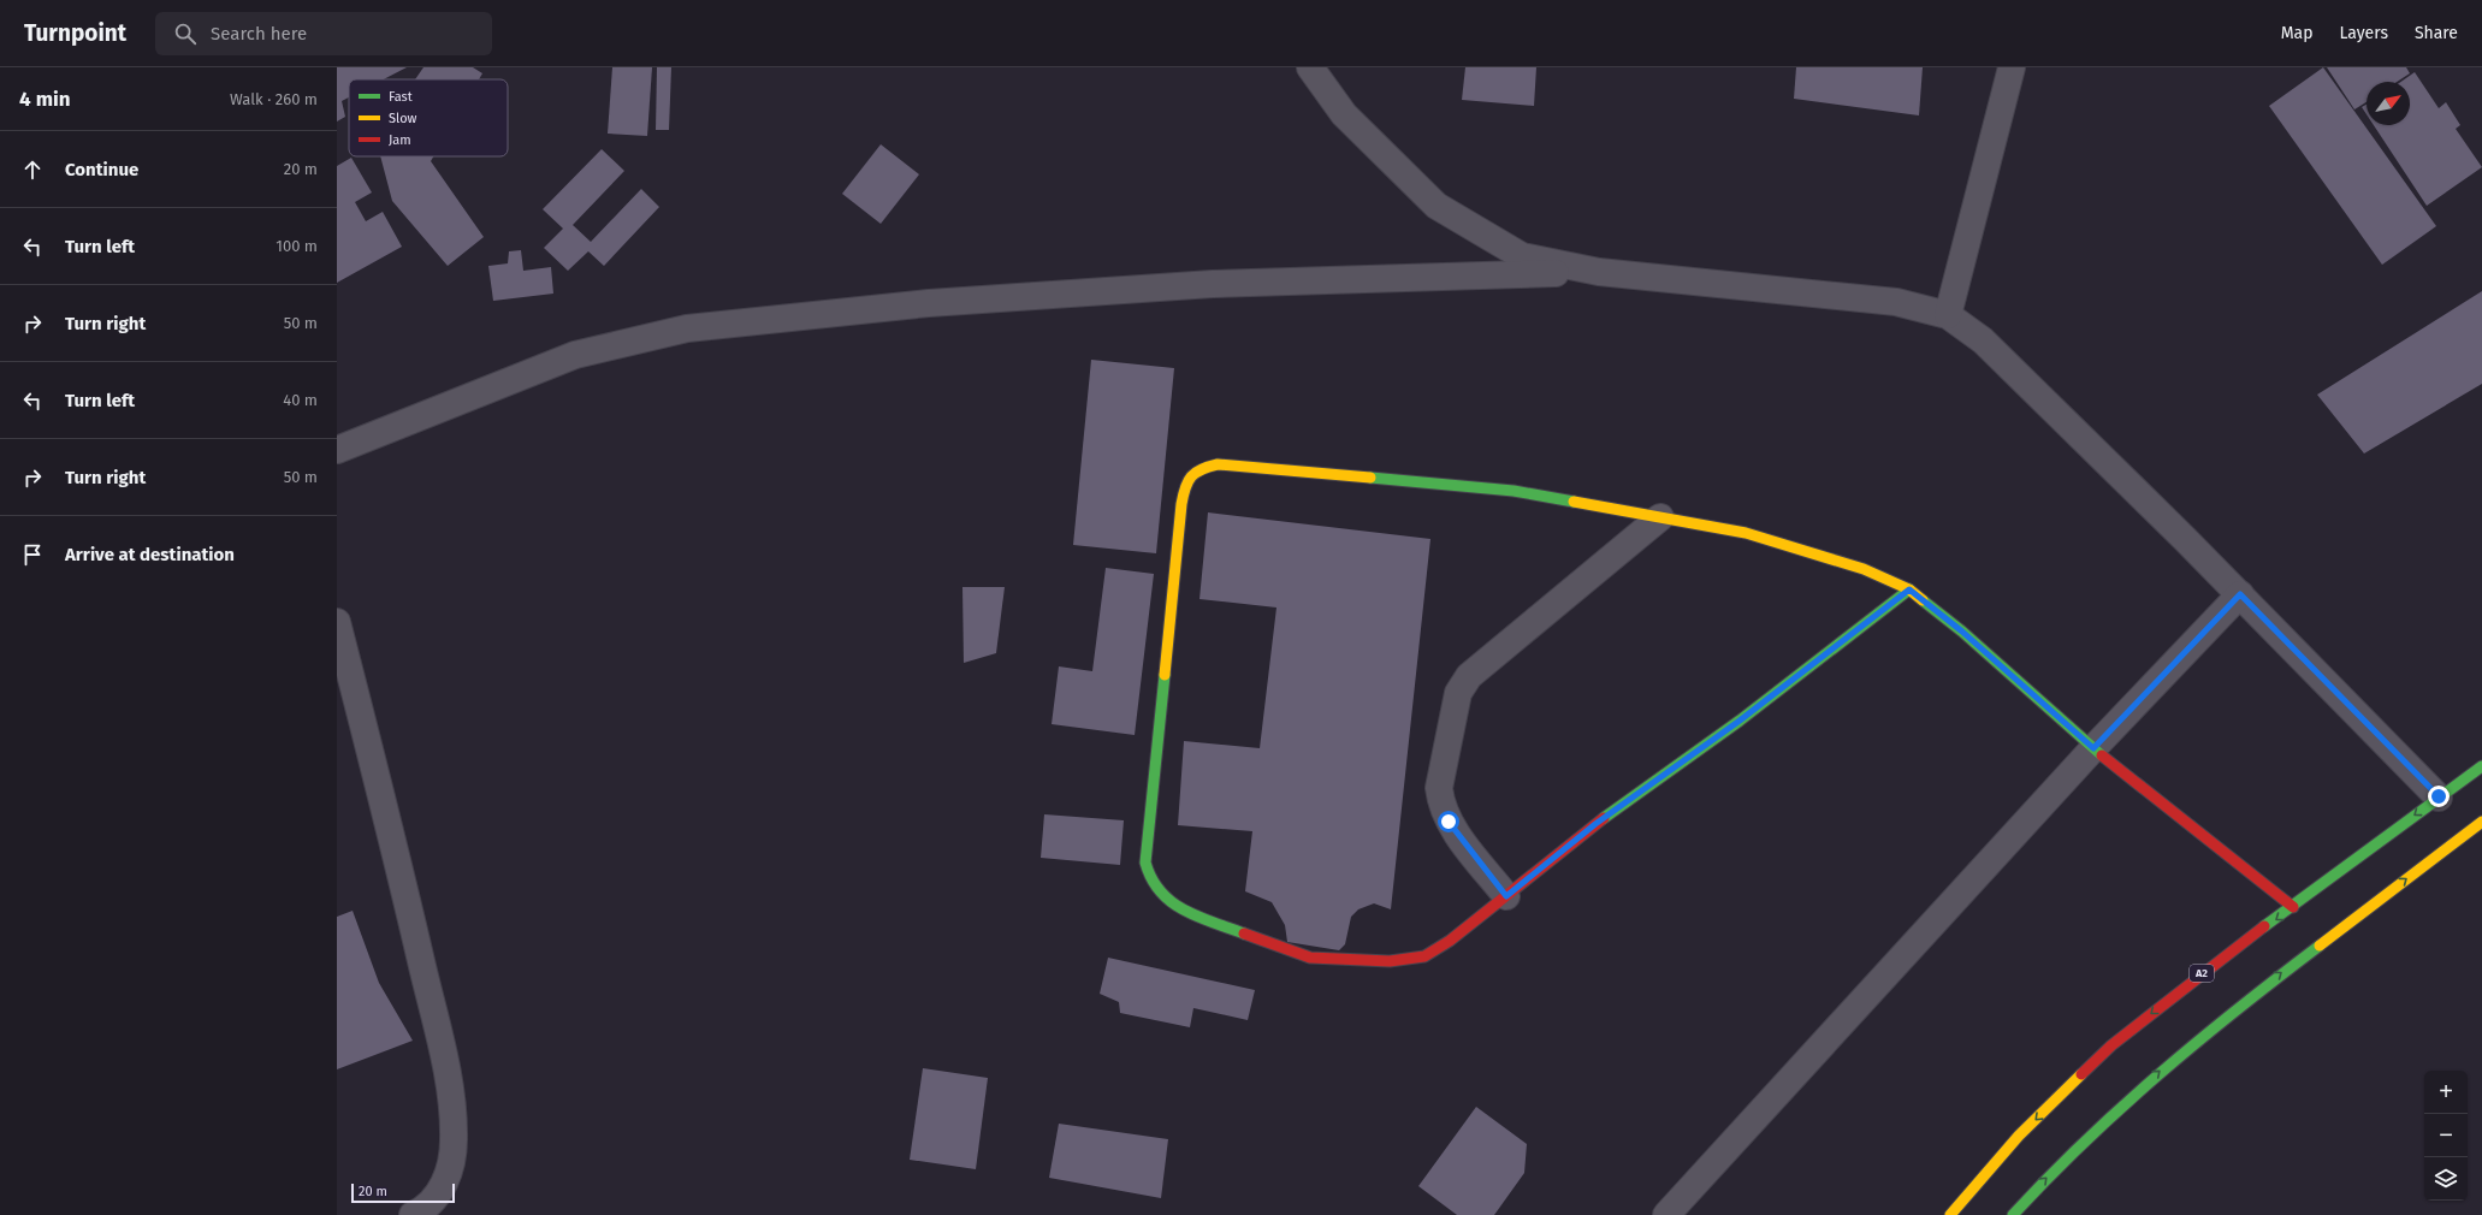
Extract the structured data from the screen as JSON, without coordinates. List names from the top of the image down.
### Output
{
  "streets": {
    "main road": ["A2"]
  },
  "legend": ["Fast", "Slow", "Jam"],
  "scale_bar": "20 m",
  "north": "top right",
  "page": {
    "header": "Turnpoint",
    "search": "Search here",
    "nav": ["Map", "Layers", "Share"],
    "heading": ["4 min", "Walk · 260 m"],
    "list": [
      ["Continue", "20 m"],
      ["Turn left", "100 m"],
      ["Turn right", "50 m"],
      ["Turn left", "40 m"],
      ["Turn right", "50 m"],
      "Arrive at destination"
    ],
    "map_buttons": ["+", "−"],
    "scale": "20 m"
  }
}
